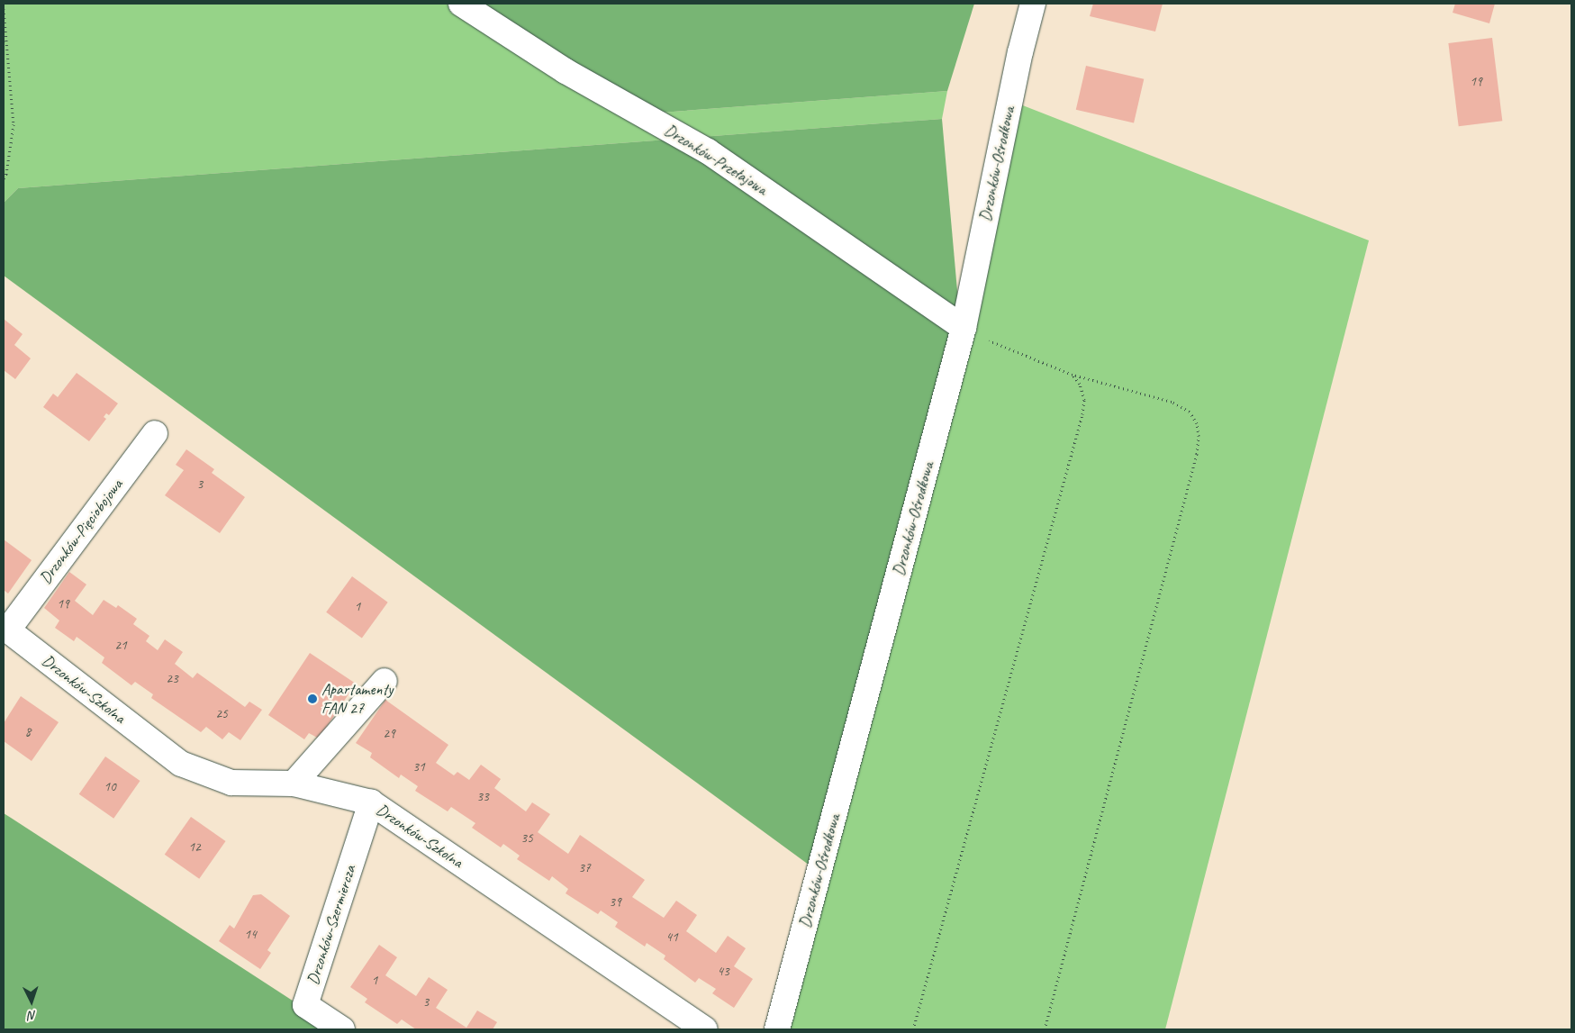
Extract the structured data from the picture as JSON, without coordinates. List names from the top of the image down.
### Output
{
  "streets": {
    "street": [
      "Drzonków-Przełajowa",
      "Drzonków-Ośrodkowa",
      "Drzonków-Pięciobojowa",
      "Drzonków-Szkolna",
      "Drzonków-Szermiercza"
    ]
  },
  "crossings": [
    ["Drzonków-Przełajowa", "Drzonków-Ośrodkowa"],
    ["Drzonków-Pięciobojowa", "Drzonków-Szkolna"],
    ["Drzonków-Szkolna", "Drzonków-Szermiercza"]
  ],
  "places": ["Apartamenty FAN 27"],
  "house_numbers": [
    "19",
    "3",
    "19",
    "1",
    "21",
    "23",
    "25",
    "8",
    "29",
    "31",
    "10",
    "33",
    "35",
    "12",
    "37",
    "39",
    "14",
    "41",
    "43",
    "1",
    "3"
  ],
  "north": "bottom"
}
